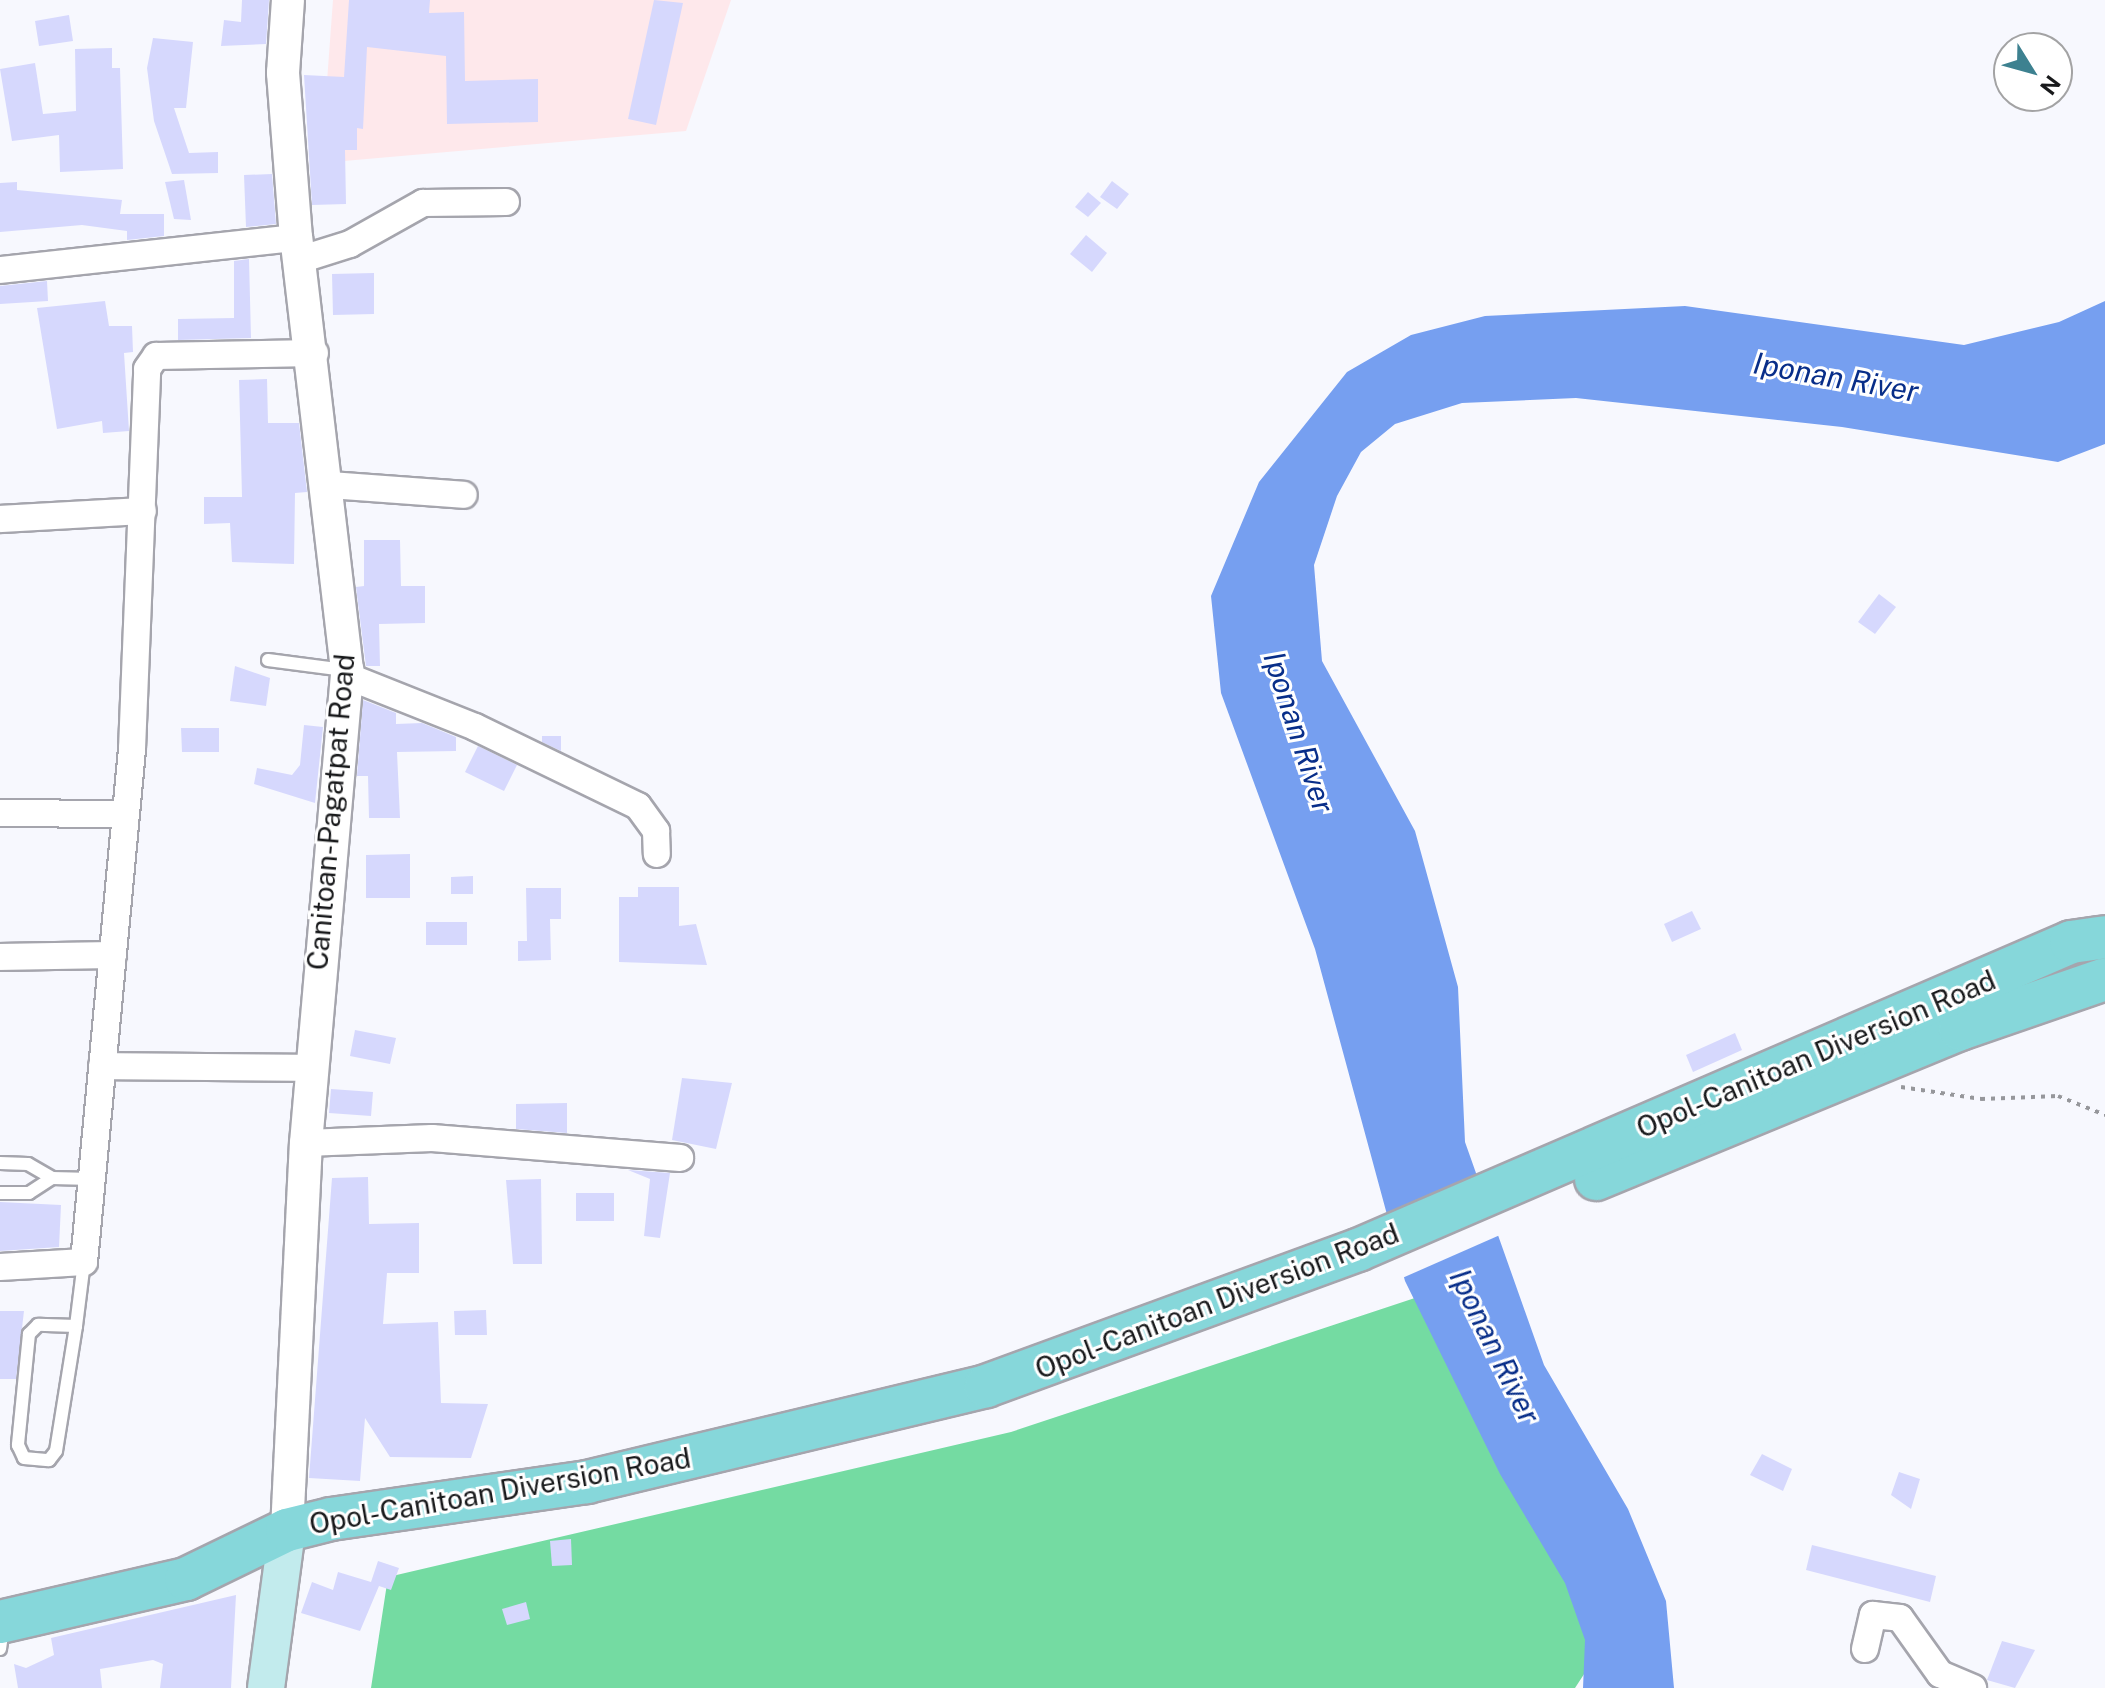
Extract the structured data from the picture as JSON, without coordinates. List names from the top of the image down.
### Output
{
  "streets": {
    "main road": ["Opol-Canitoan Diversion Road"],
    "street": ["Canitoan-Pagatpat Road"]
  },
  "crossings": [
    ["Canitoan-Pagatpat Road", "Opol-Canitoan Diversion Road"]
  ],
  "water": ["Iponan River"],
  "north": "bottom right"
}
